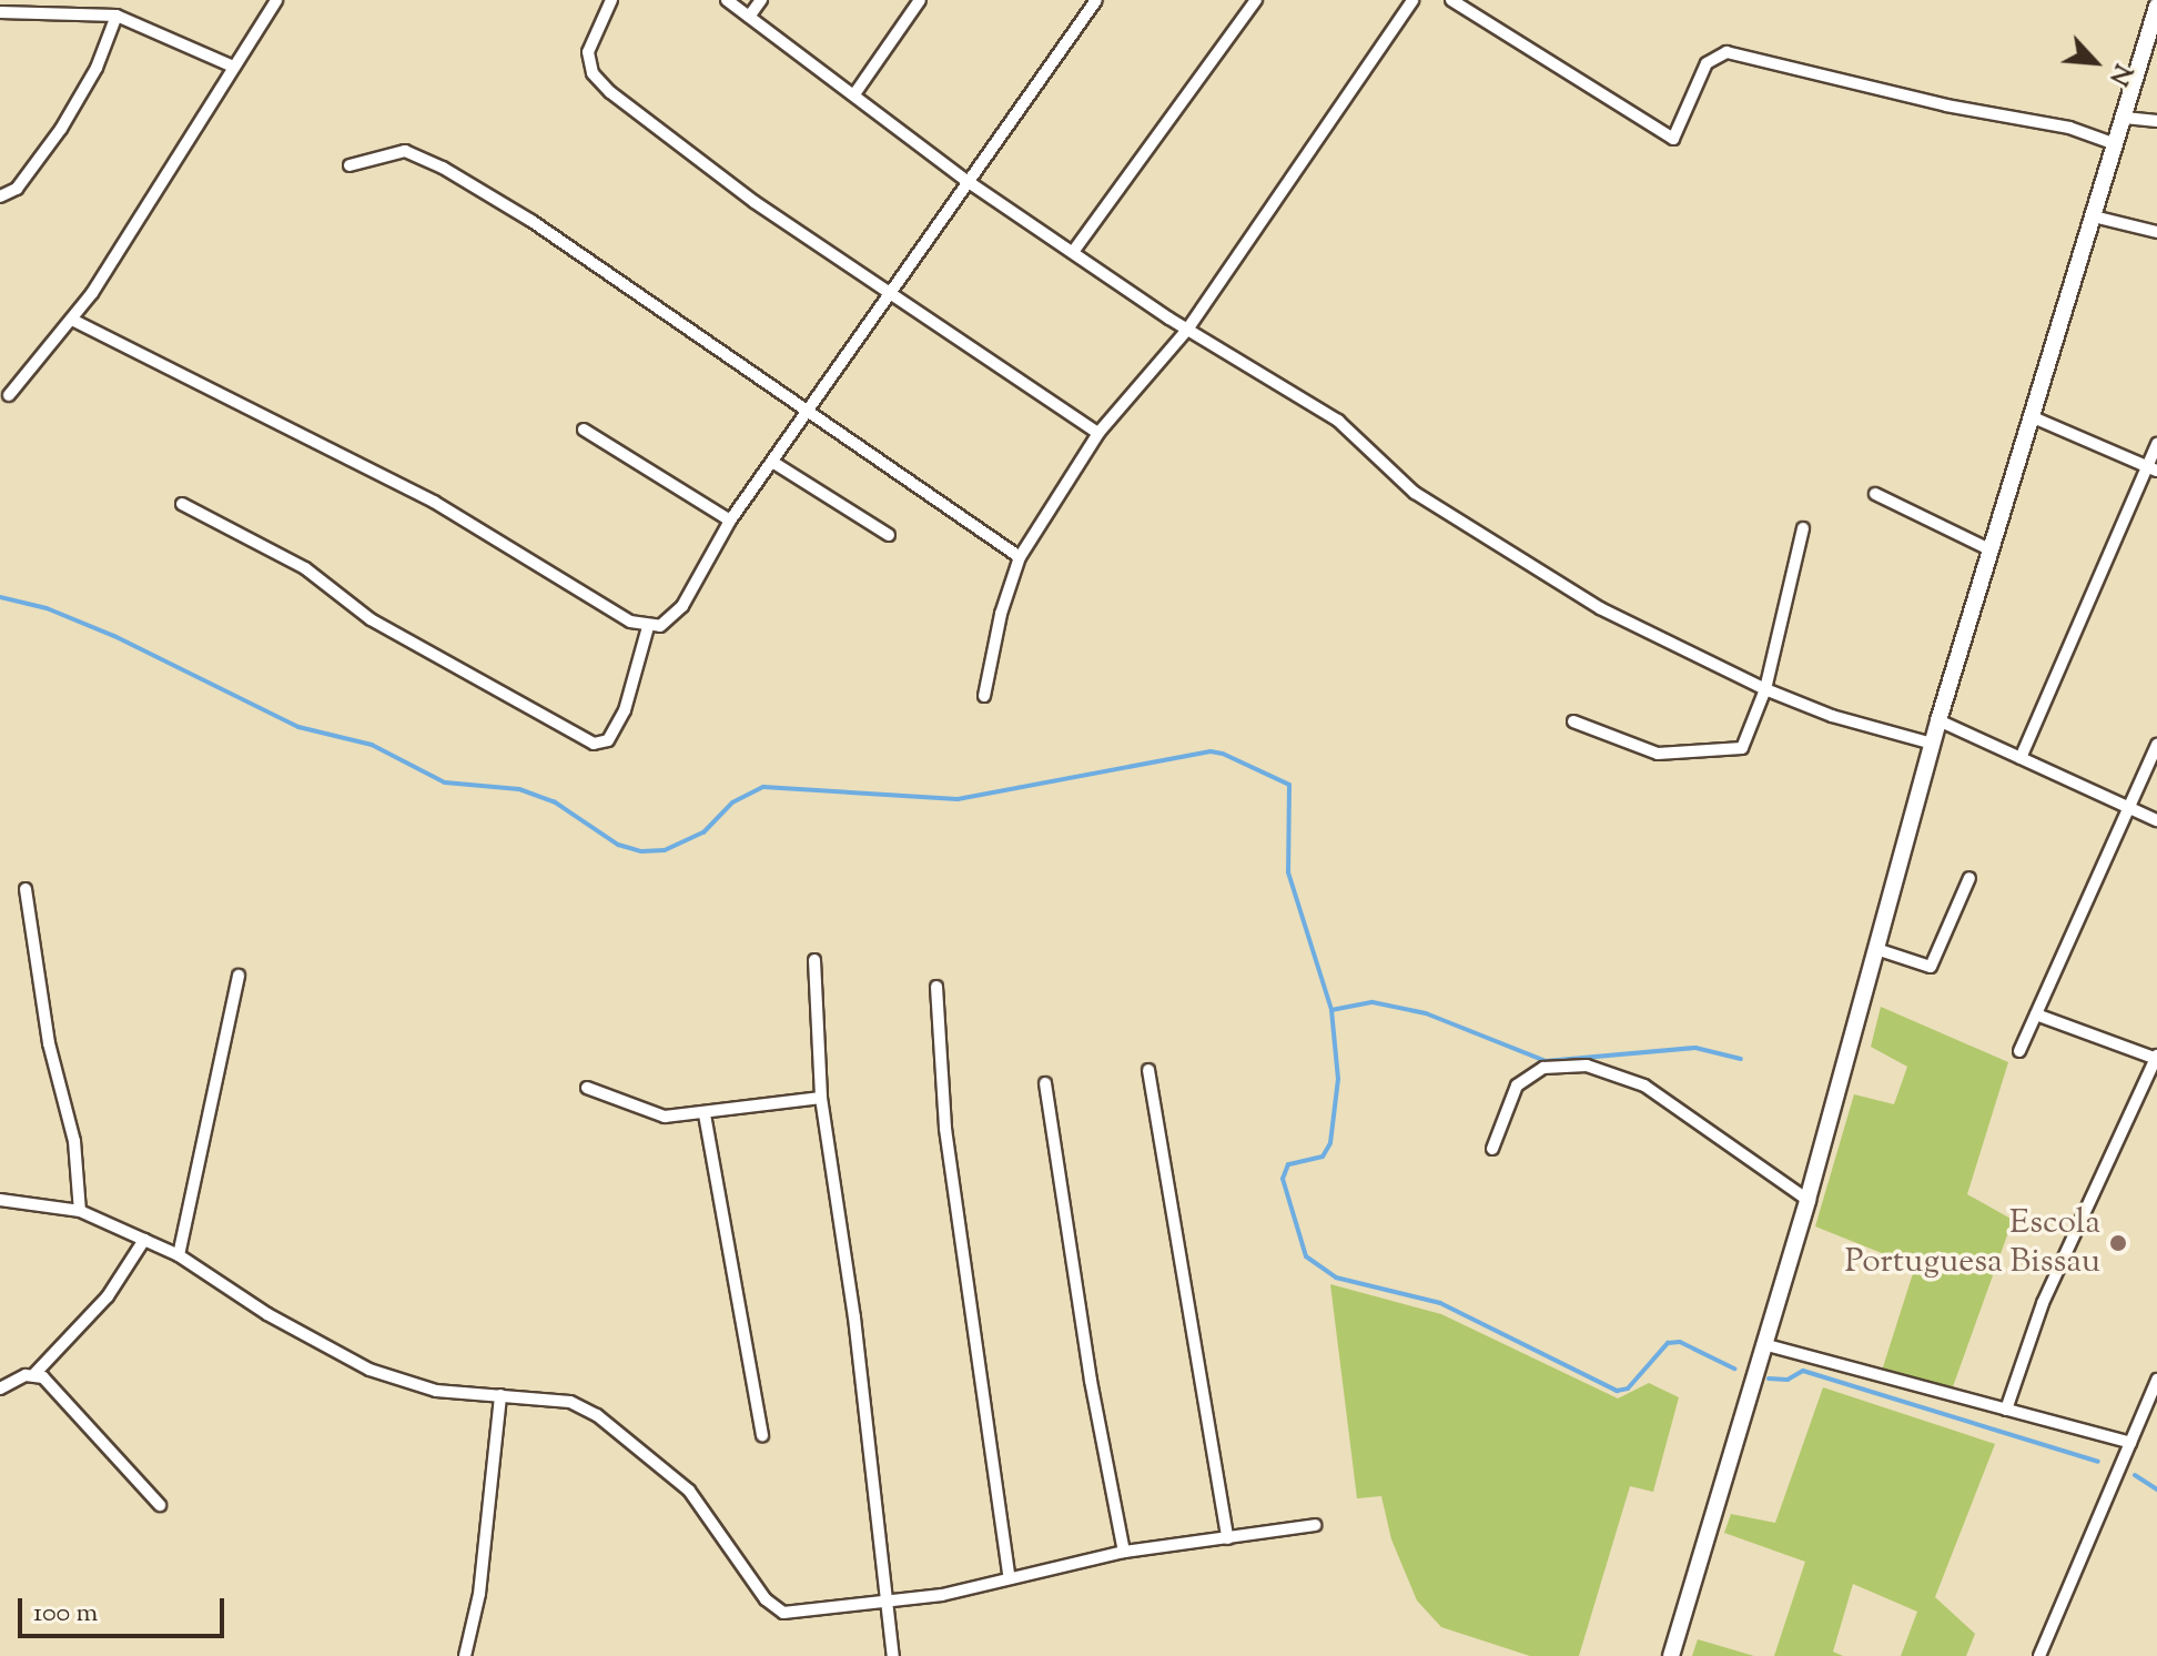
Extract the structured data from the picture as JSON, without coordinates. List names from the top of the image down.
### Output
{
  "places": ["Escola Portuguesa Bissau"],
  "scale_bar": "100 m",
  "north": "bottom right"
}
